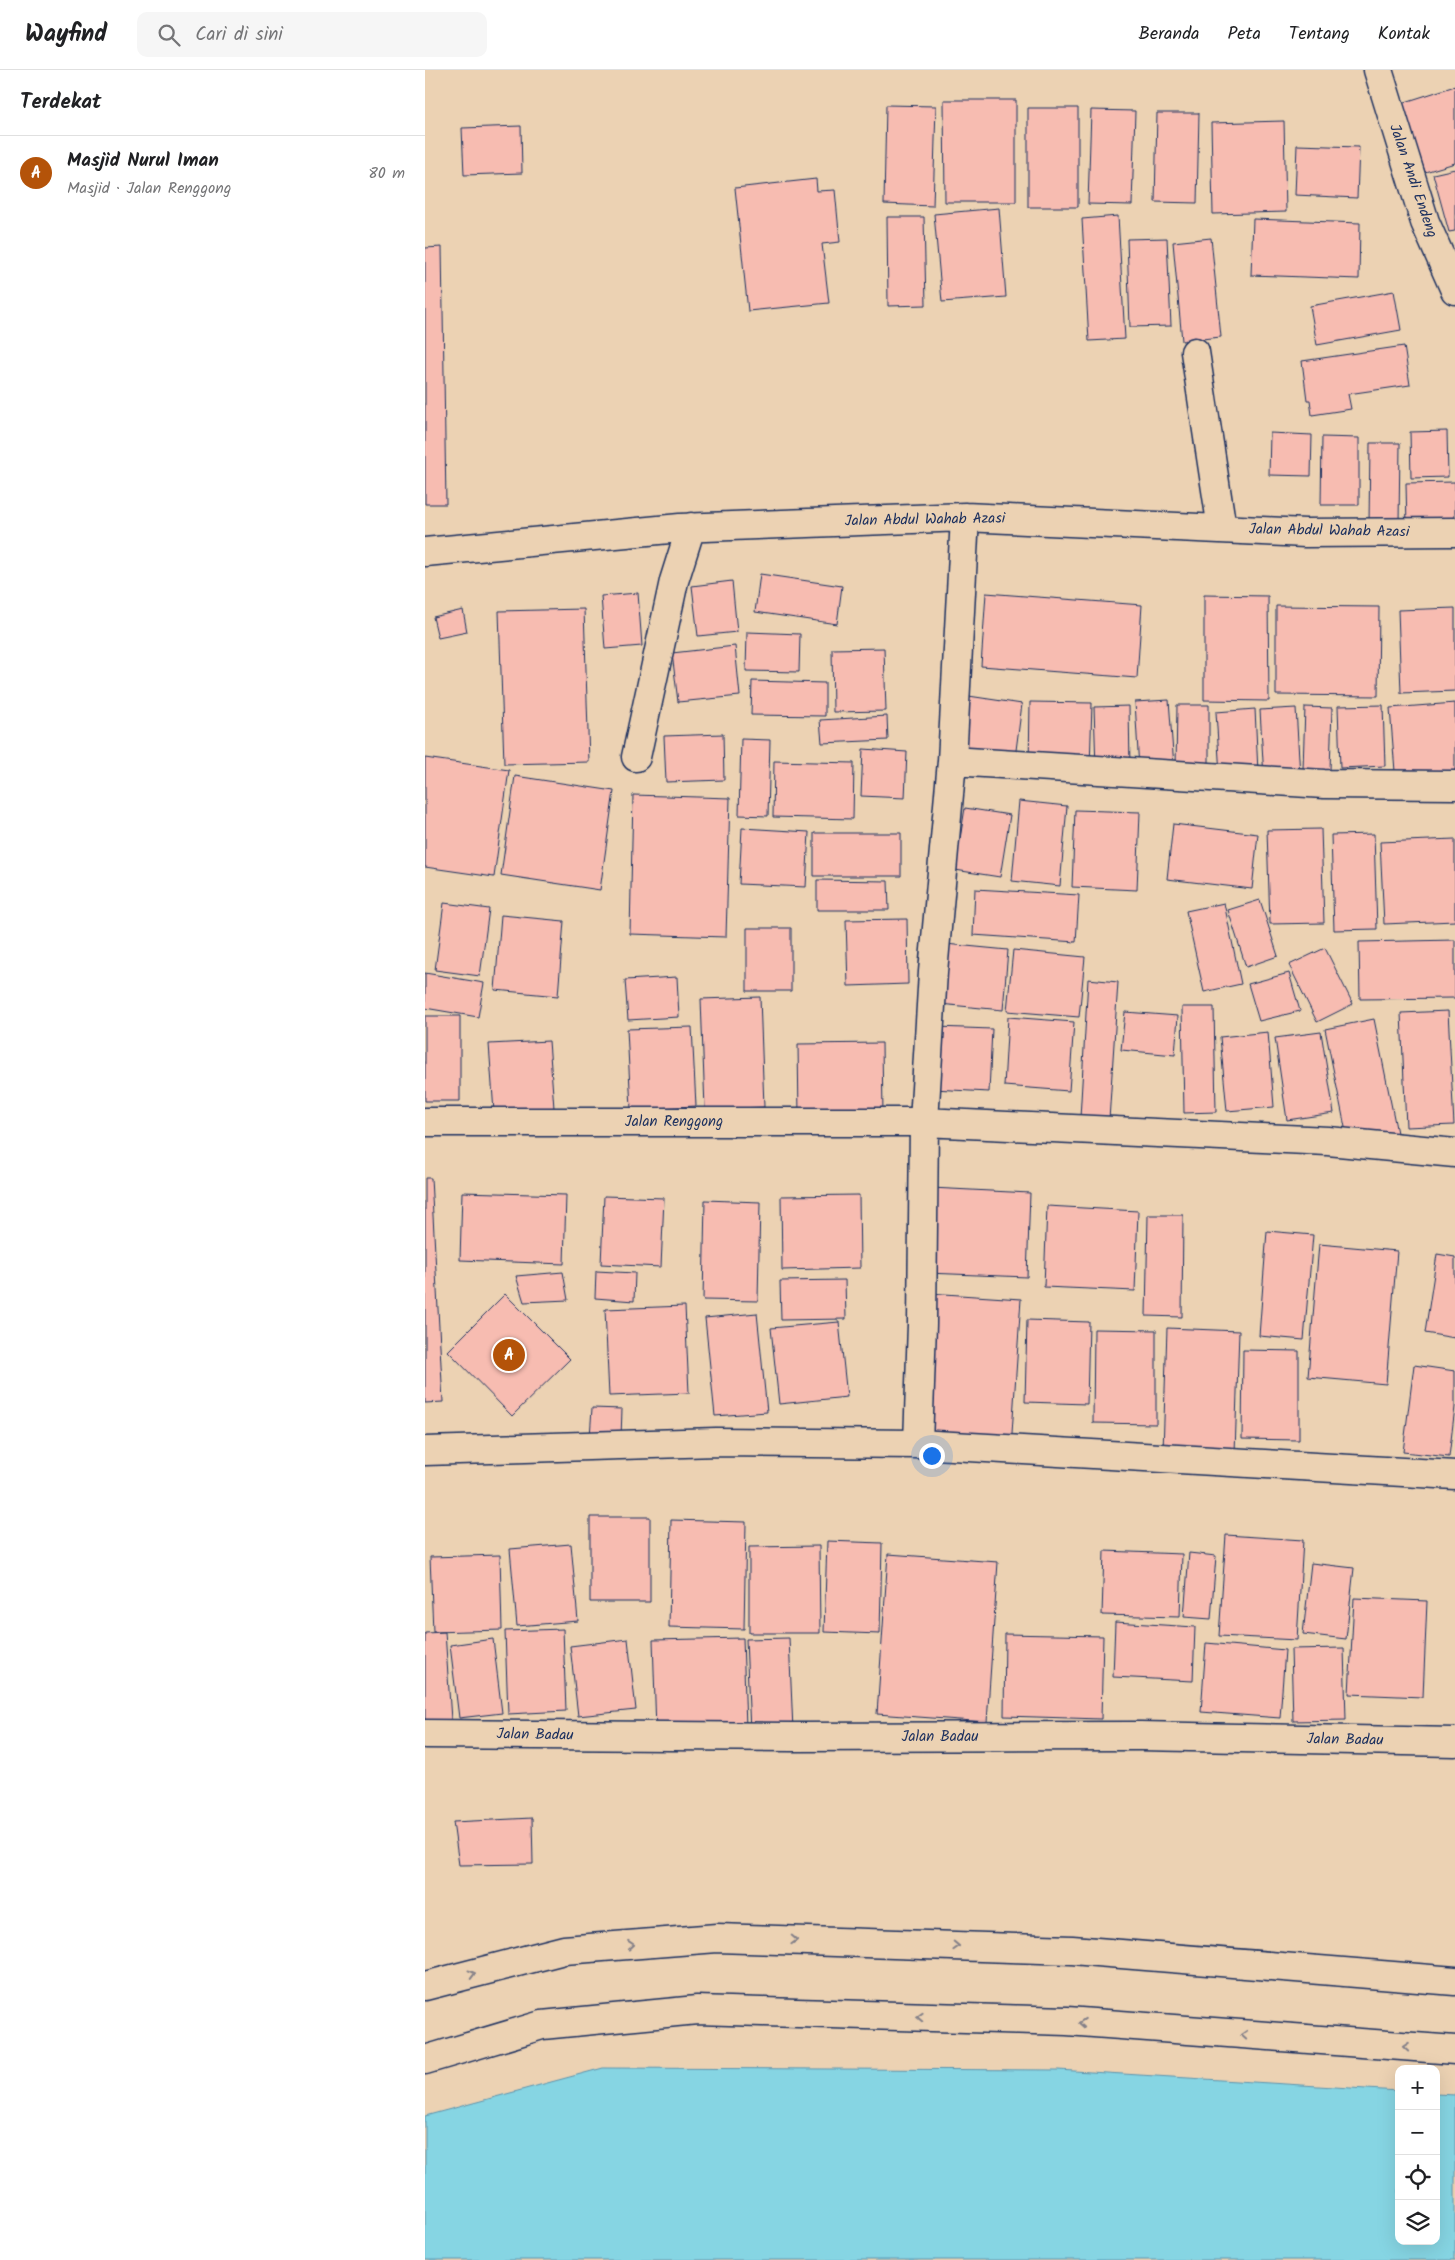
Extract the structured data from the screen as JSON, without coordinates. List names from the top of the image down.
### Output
{
  "streets": {
    "main road": [
      "Jalan Andi Endeng",
      "Jalan Abdul Wahab Azasi",
      "Jalan Renggong",
      "Jalan Badau"
    ]
  },
  "page": {
    "header": "Wayfind",
    "search": "Cari di sini",
    "nav": [
      "Beranda",
      "Peta",
      "Tentang",
      "Kontak"
    ],
    "heading": "Terdekat",
    "list": [
      {
        "mark": "A",
        "name": "Masjid Nurul Iman",
        "note": "Masjid · Jalan Renggong",
        "value": "80 m"
      }
    ],
    "pins": "A",
    "map_buttons": ["+", "−"]
  }
}
